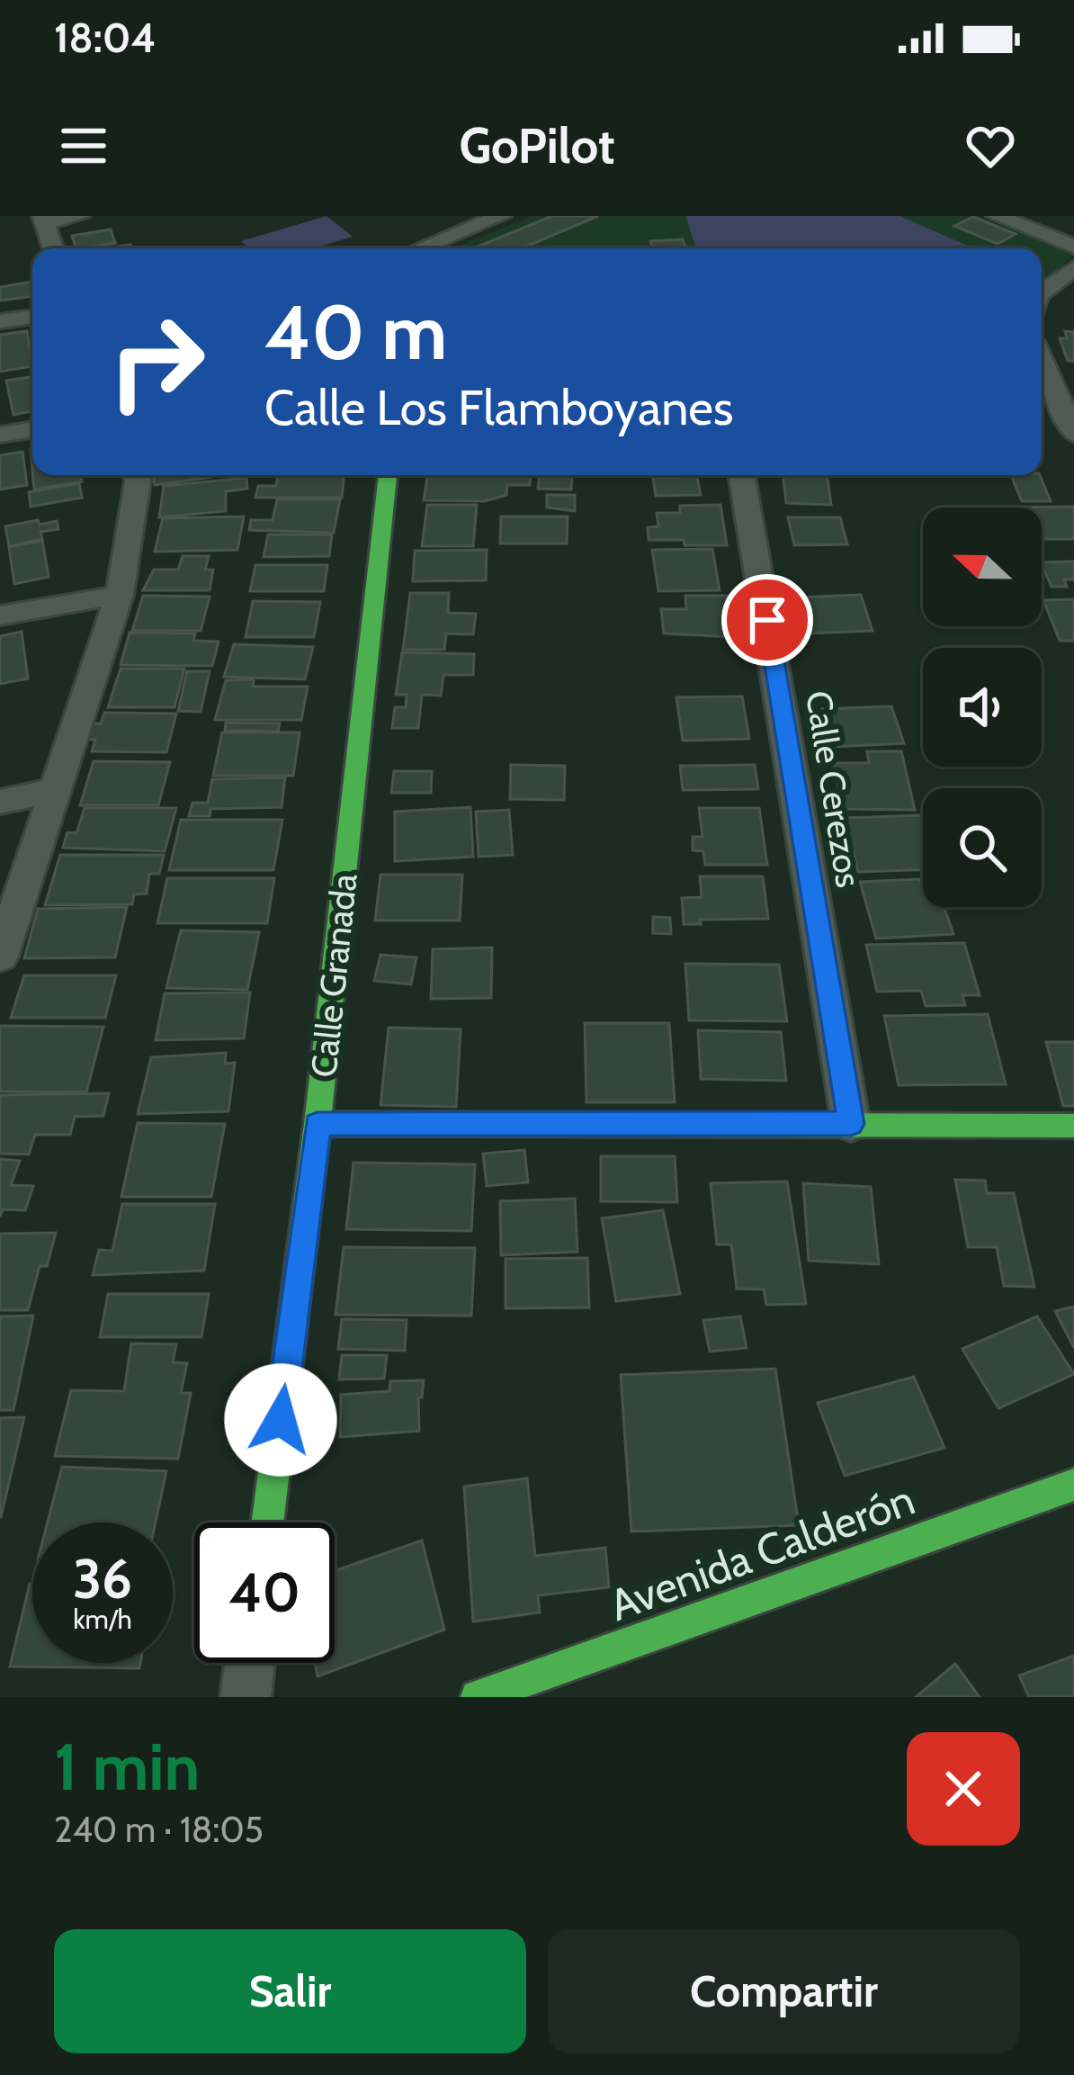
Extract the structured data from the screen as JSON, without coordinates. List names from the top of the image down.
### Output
{
  "streets": {
    "street": ["Calle Cerezos", "Calle Granada", "Avenida Calderón"]
  },
  "north": "left",
  "page": {
    "status": "18:04",
    "header": "GoPilot",
    "turn": ["40 m", "Calle Los Flamboyanes"],
    "speed": "36 km/h",
    "limit": "40",
    "heading": ["1 min", "240 m · 18:05"],
    "buttons": ["Salir", "Compartir"]
  }
}
